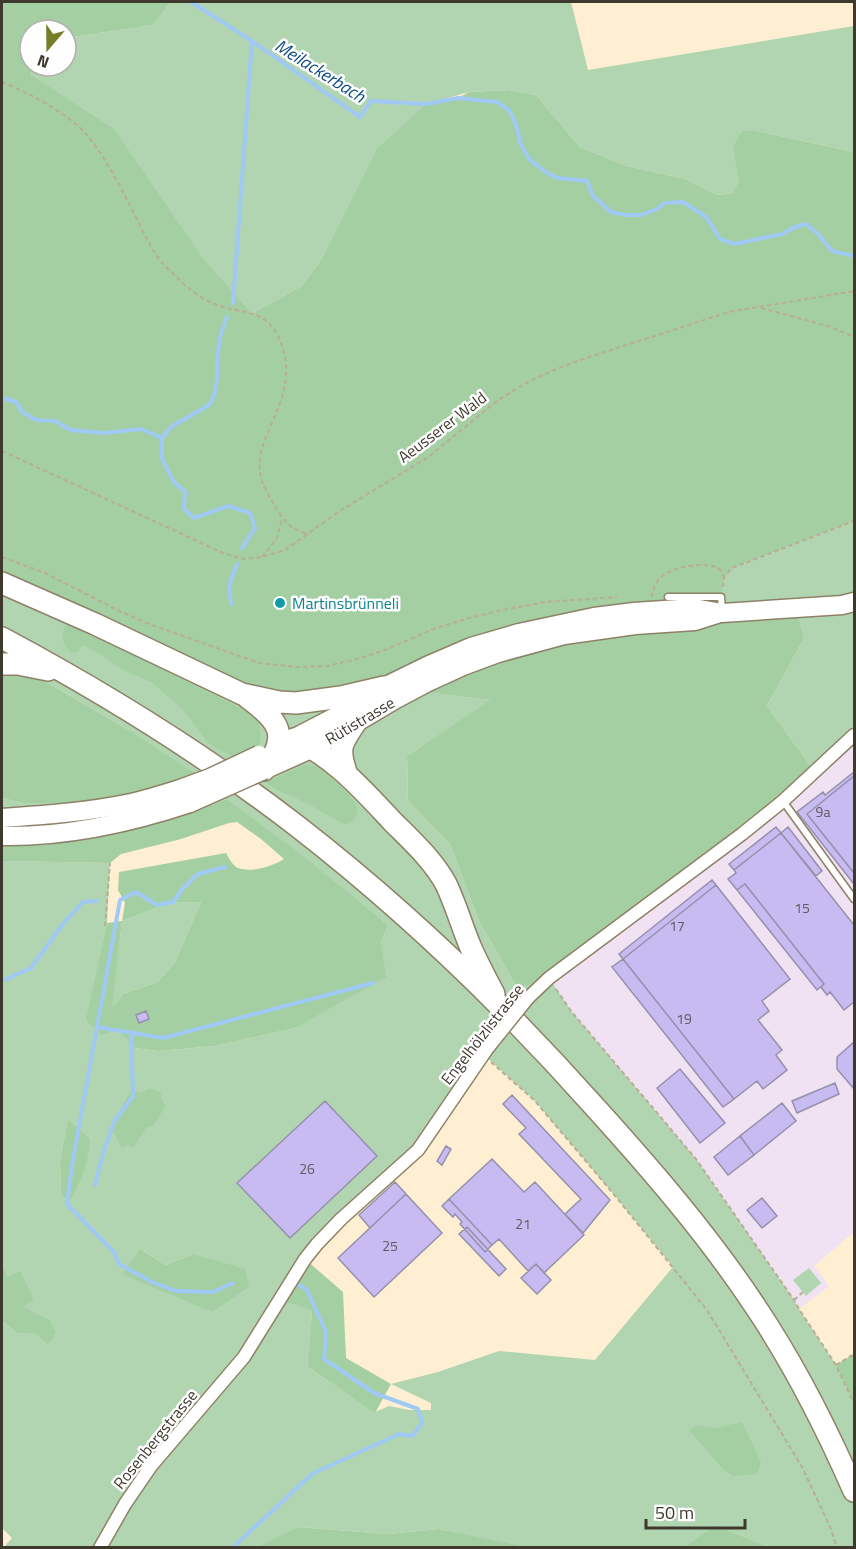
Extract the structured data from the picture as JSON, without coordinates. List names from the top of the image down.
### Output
{
  "streets": {
    "main road": ["Rütistrasse"],
    "street": ["Engelhölzlistrasse", "Rosenbergstrasse"],
    "path": ["Aeusserer Wald"]
  },
  "crossings": [
    ["Engelhölzlistrasse", "Rosenbergstrasse"]
  ],
  "water": ["Meilackerbach"],
  "places": ["Martinsbrünneli"],
  "house_numbers": [
    "9a",
    "15",
    "17",
    "19",
    "26",
    "21",
    "25"
  ],
  "scale_bar": "50 m",
  "north": "bottom"
}
